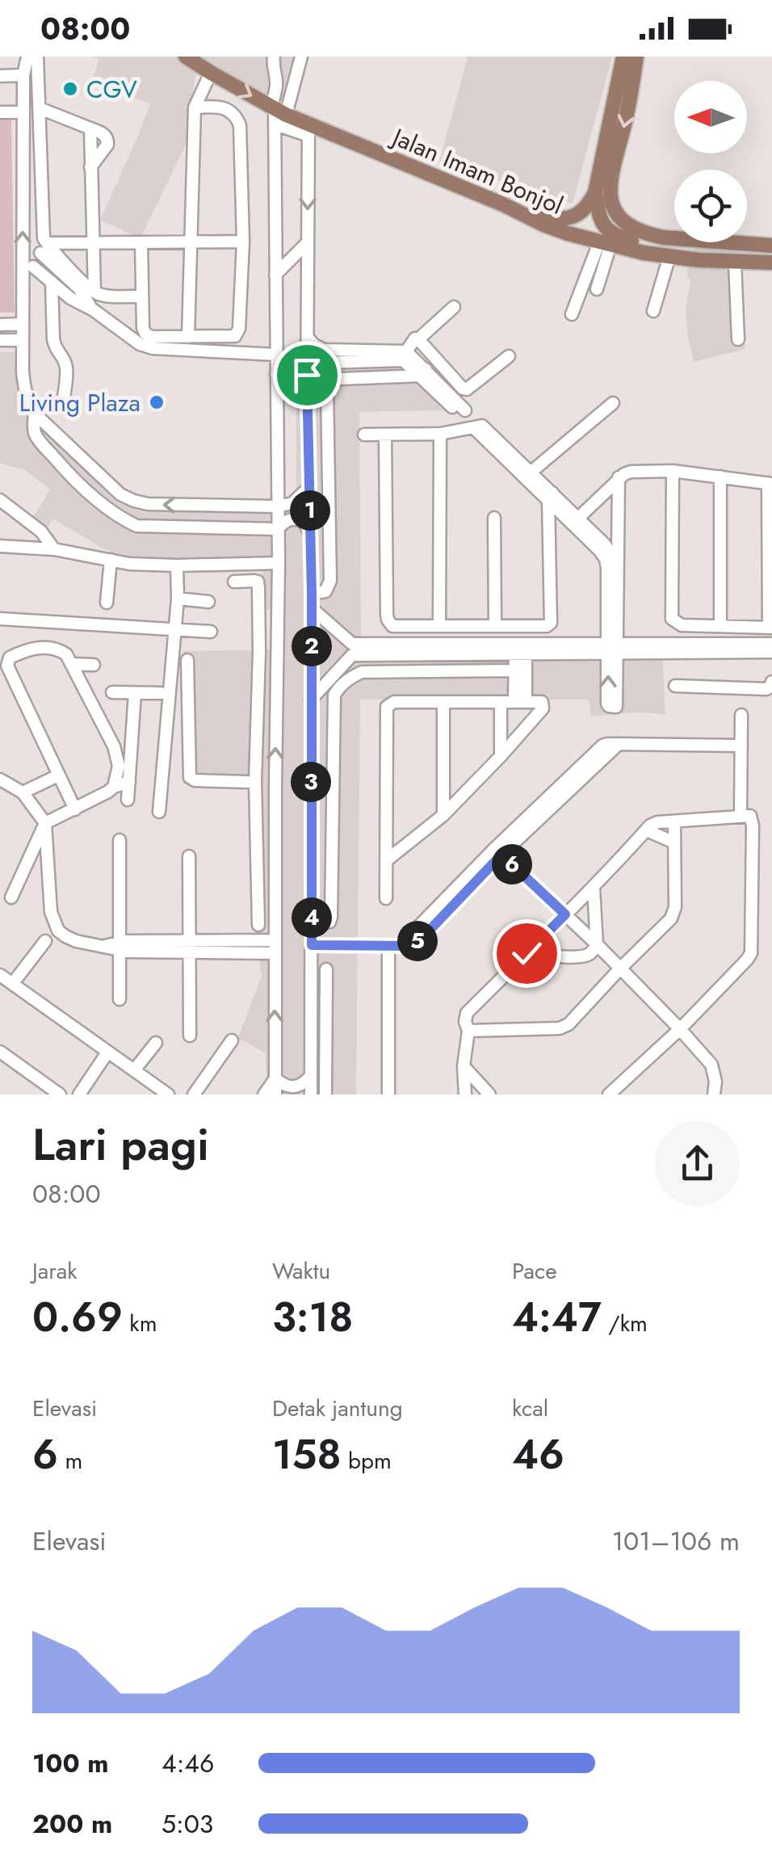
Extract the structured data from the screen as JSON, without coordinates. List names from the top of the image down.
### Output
{
  "streets": {
    "main road": ["Jalan Imam Bonjol"]
  },
  "places": ["CGV", "Living Plaza"],
  "north": "left",
  "page": {
    "status": "08:00",
    "pins": [
      "1",
      "2",
      "3",
      "6",
      "4",
      "5"
    ],
    "heading": ["Lari pagi", "08:00"],
    "stats": [
      ["Jarak", "0.69 km"],
      ["Waktu", "3:18"],
      ["Pace", "4:47 /km"],
      ["Elevasi", "6 m"],
      ["Detak jantung", "158 bpm"],
      ["kcal", "46"]
    ],
    "chart": ["Elevasi", "101–106 m"],
    "list": [
      {
        "name": "100 m",
        "note": "4:46"
      },
      {
        "name": "200 m",
        "note": "5:03"
      }
    ]
  }
}
